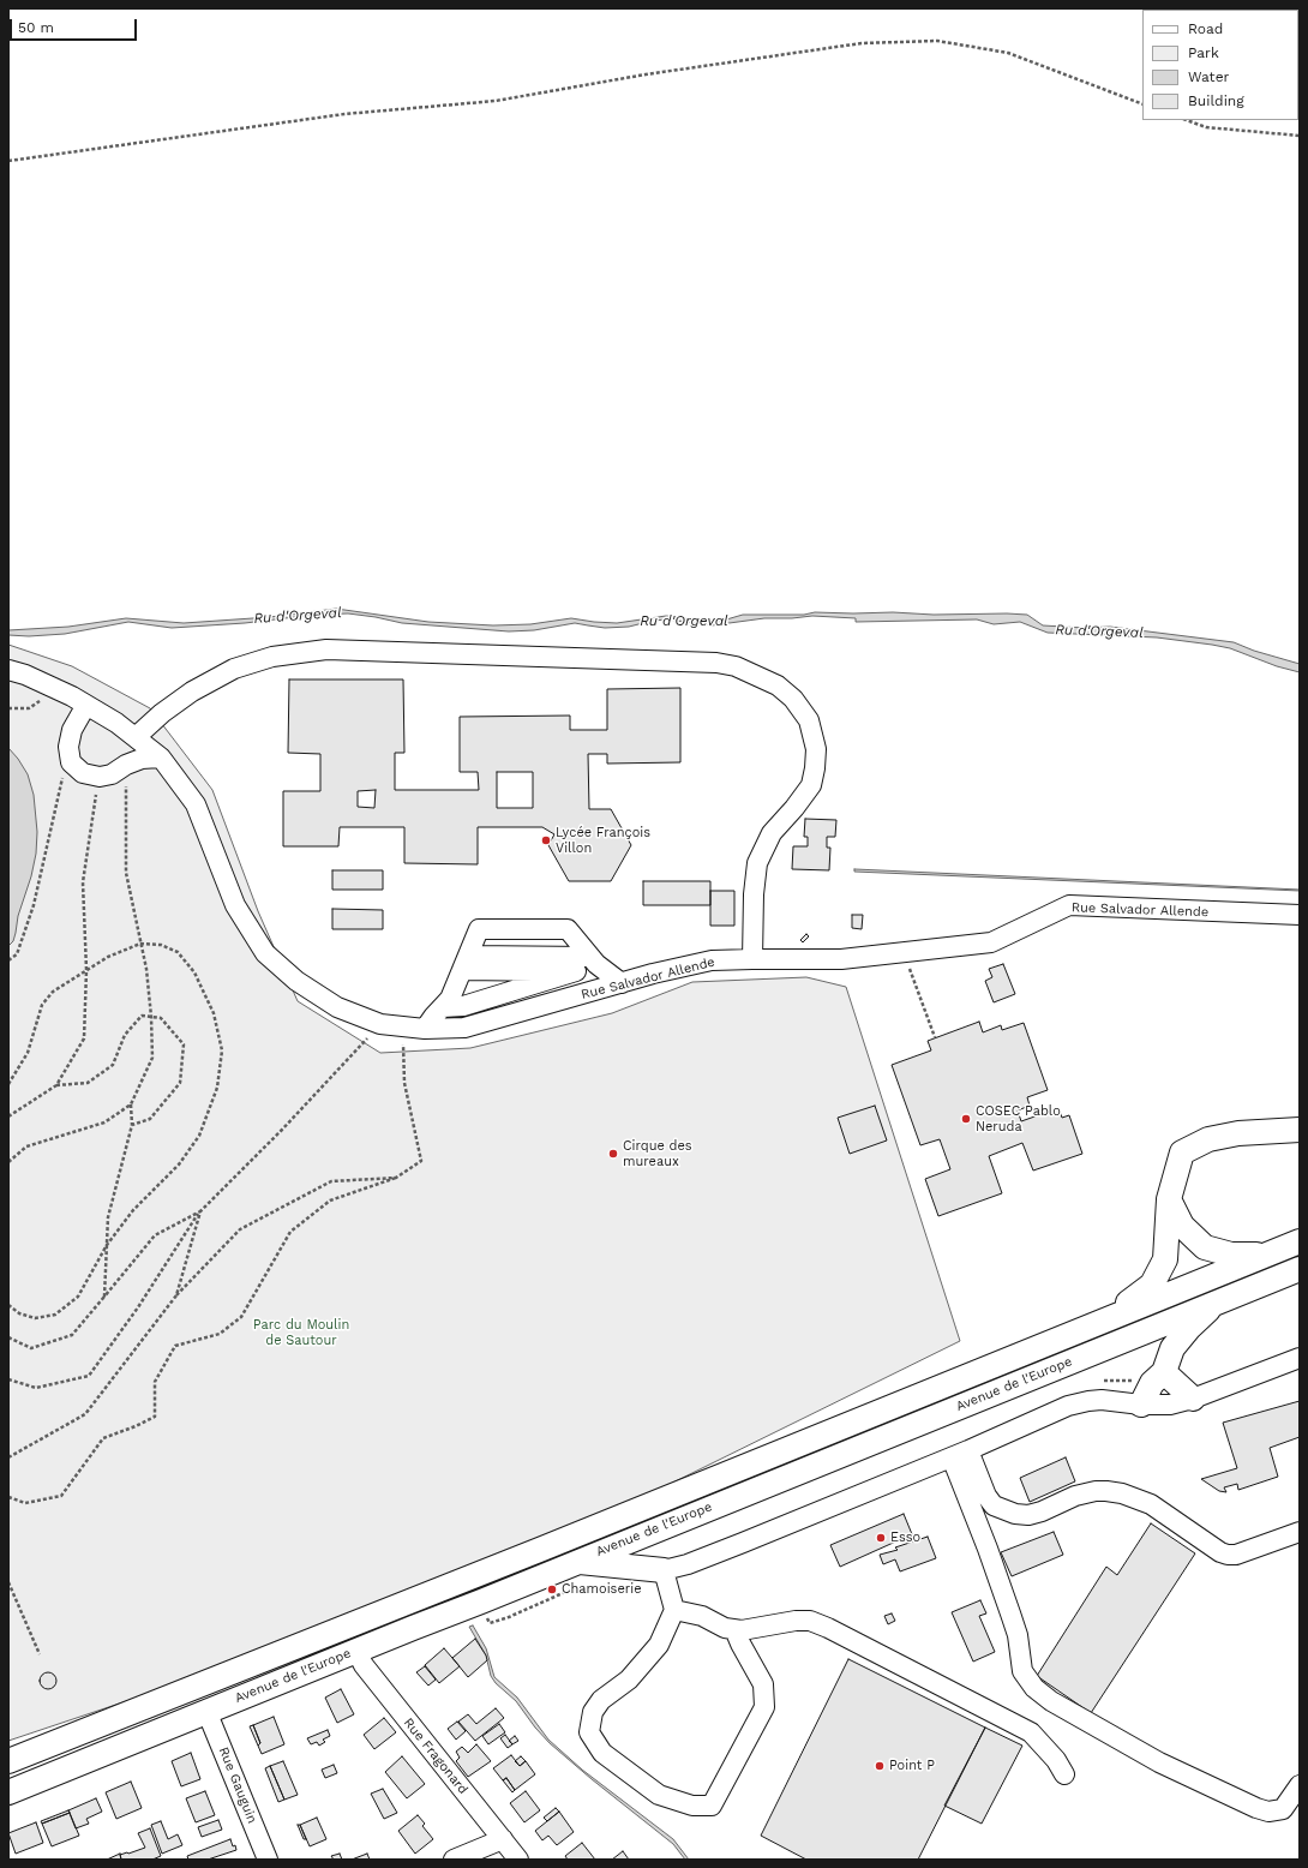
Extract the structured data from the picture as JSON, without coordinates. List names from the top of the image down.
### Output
{
  "streets": {
    "main road": ["Avenue de l'Europe"],
    "street": ["Rue Salvador Allende", "Rue Fragonard", "Rue Gauguin"]
  },
  "crossings": [
    ["Avenue de l'Europe", "Rue Fragonard"],
    ["Avenue de l'Europe", "Rue Gauguin"]
  ],
  "water": ["Ru d'Orgeval"],
  "parks": ["Parc du Moulin de Sautour"],
  "places": [
    "Lycée François Villon",
    "COSEC Pablo Neruda",
    "Cirque des mureaux",
    "Esso",
    "Chamoiserie",
    "Point P"
  ],
  "legend": [
    "Road",
    "Park",
    "Water",
    "Building"
  ],
  "scale_bar": "50 m"
}
